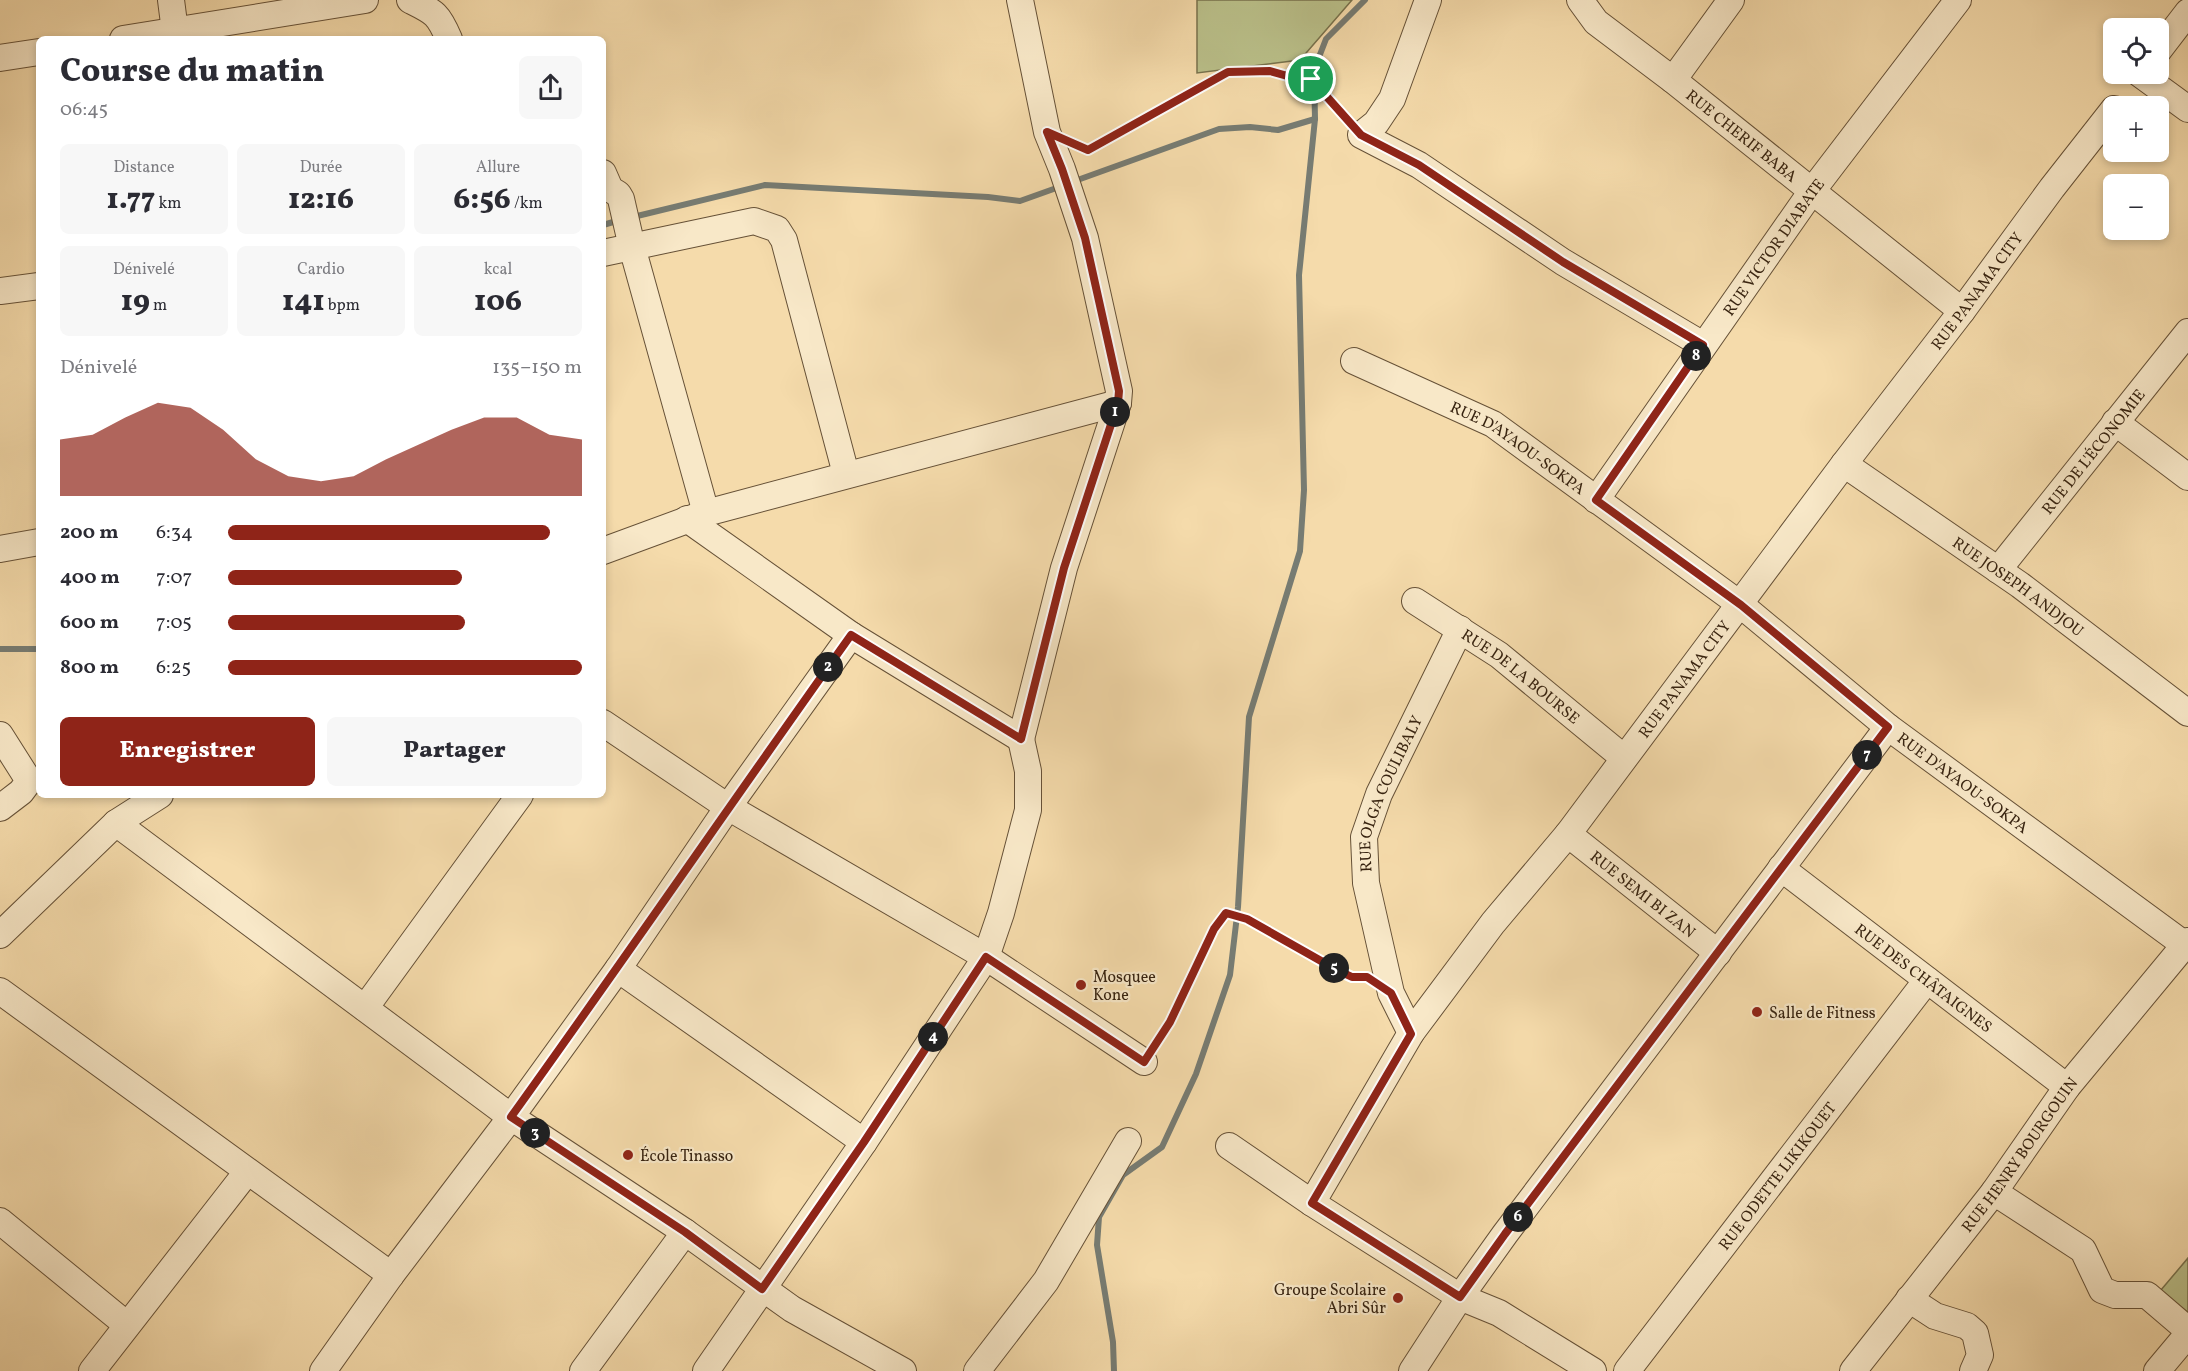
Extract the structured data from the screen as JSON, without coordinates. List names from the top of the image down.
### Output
{
  "streets": {
    "street": [
      "RUE CHERIF BABA",
      "RUE VICTOR DIABATE",
      "RUE PANAMA CITY",
      "RUE D'AYAOU-SOKPA",
      "RUE DE L'ÉCONOMIE",
      "RUE JOSEPH ANDJOU",
      "RUE DE LA BOURSE",
      "RUE OLGA COULIBALY",
      "RUE SEMI BI ZAN",
      "RUE DES CHÂTAIGNES",
      "RUE HENRY BOURGOUIN",
      "RUE ODETTE LIKIKOUET"
    ]
  },
  "crossings": [
    ["RUE CHERIF BABA", "RUE VICTOR DIABATE"],
    ["RUE CHERIF BABA", "RUE PANAMA CITY"],
    ["RUE VICTOR DIABATE", "RUE D'AYAOU-SOKPA"],
    ["RUE PANAMA CITY", "RUE D'AYAOU-SOKPA"],
    ["RUE PANAMA CITY", "RUE JOSEPH ANDJOU"],
    ["RUE PANAMA CITY", "RUE DE LA BOURSE"],
    ["RUE PANAMA CITY", "RUE OLGA COULIBALY"],
    ["RUE PANAMA CITY", "RUE SEMI BI ZAN"],
    ["RUE D'AYAOU-SOKPA", "RUE HENRY BOURGOUIN"],
    ["RUE DE L'ÉCONOMIE", "RUE JOSEPH ANDJOU"],
    ["RUE DE LA BOURSE", "RUE OLGA COULIBALY"],
    ["RUE DES CHÂTAIGNES", "RUE HENRY BOURGOUIN"],
    ["RUE DES CHÂTAIGNES", "RUE ODETTE LIKIKOUET"]
  ],
  "places": [
    "Mosquee Kone",
    "Salle de Fitness",
    "École Tinasso",
    "Groupe Scolaire Abri Sûr"
  ],
  "page": {
    "map_buttons": ["+", "−"],
    "heading": ["Course du matin", "06:45"],
    "stats": [
      ["Distance", "1.77 km"],
      ["Durée", "12:16"],
      ["Allure", "6:56 /km"],
      ["Dénivelé", "19 m"],
      ["Cardio", "141 bpm"],
      ["kcal", "106"]
    ],
    "pins": [
      "8",
      "1",
      "2",
      "7",
      "5",
      "4",
      "3",
      "6"
    ],
    "chart": ["Dénivelé", "135–150 m"],
    "list": [
      {
        "name": "200 m",
        "note": "6:34"
      },
      {
        "name": "400 m",
        "note": "7:07"
      },
      {
        "name": "600 m",
        "note": "7:05"
      },
      {
        "name": "800 m",
        "note": "6:25"
      }
    ],
    "buttons": ["Enregistrer", "Partager"]
  }
}
